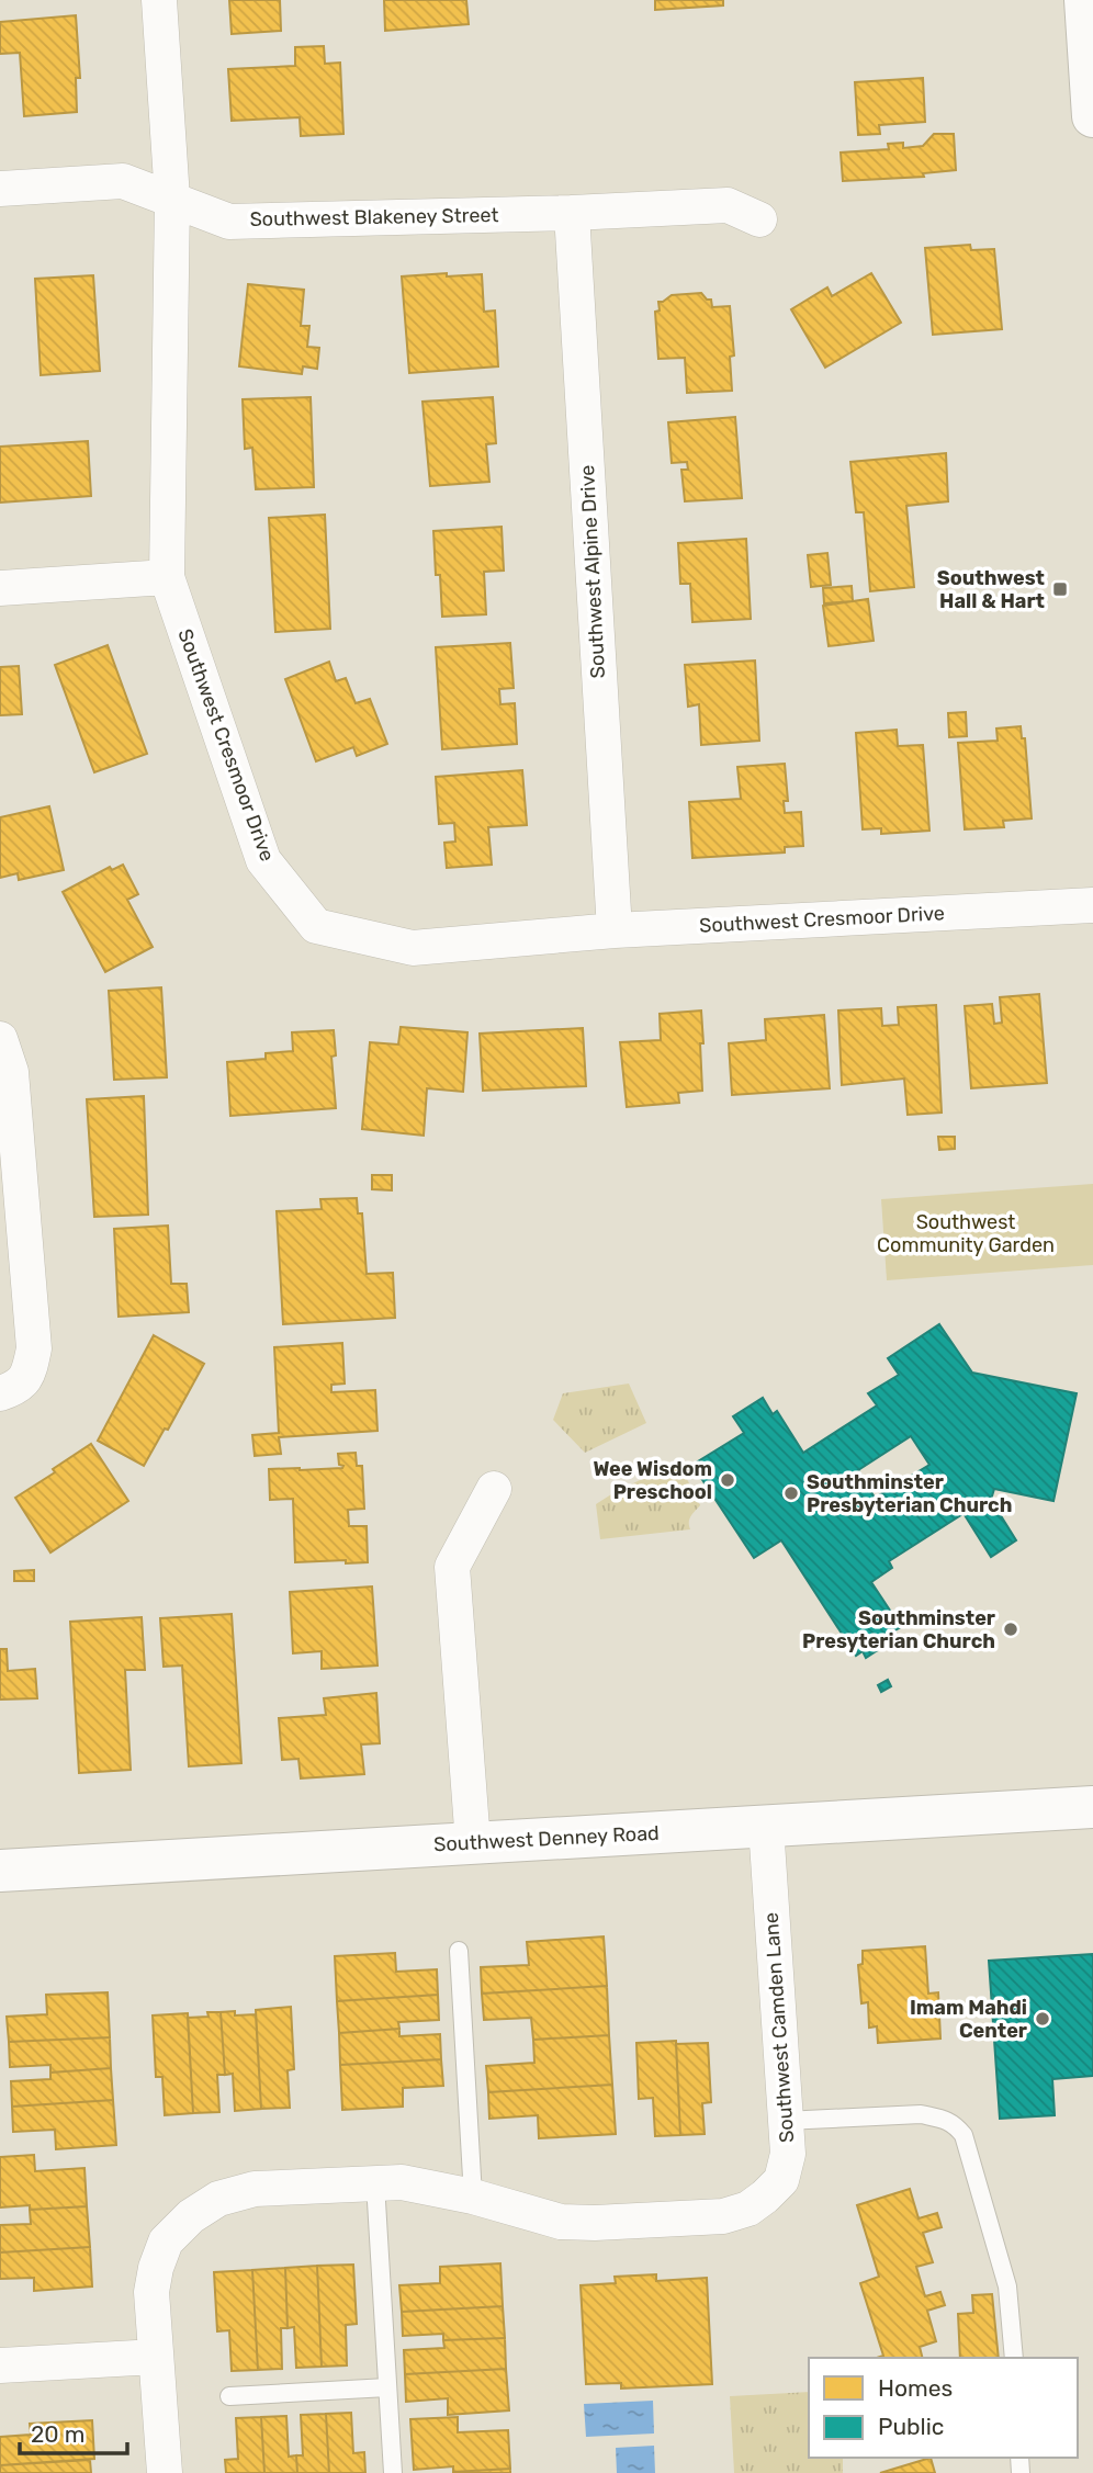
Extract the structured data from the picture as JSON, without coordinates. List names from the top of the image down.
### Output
{
  "streets": {
    "street": [
      "Southwest Blakeney Street",
      "Southwest Alpine Drive",
      "Southwest Cresmoor Drive",
      "Southwest Denney Road",
      "Southwest Camden Lane"
    ]
  },
  "crossings": [
    ["Southwest Blakeney Street", "Southwest Alpine Drive"],
    ["Southwest Blakeney Street", "Southwest Cresmoor Drive"],
    ["Southwest Alpine Drive", "Southwest Cresmoor Drive"],
    ["Southwest Denney Road", "Southwest Camden Lane"]
  ],
  "parks": ["Southwest Community Garden"],
  "places": {
    "transit": ["Southwest Hall & Hart"],
    "other": [
      "Wee Wisdom Preschool",
      "Southminster Presbyterian Church",
      "Southminster Presyterian Church",
      "Imam Mahdi Center"
    ]
  },
  "legend": ["Homes", "Public"],
  "scale_bar": "20 m"
}
